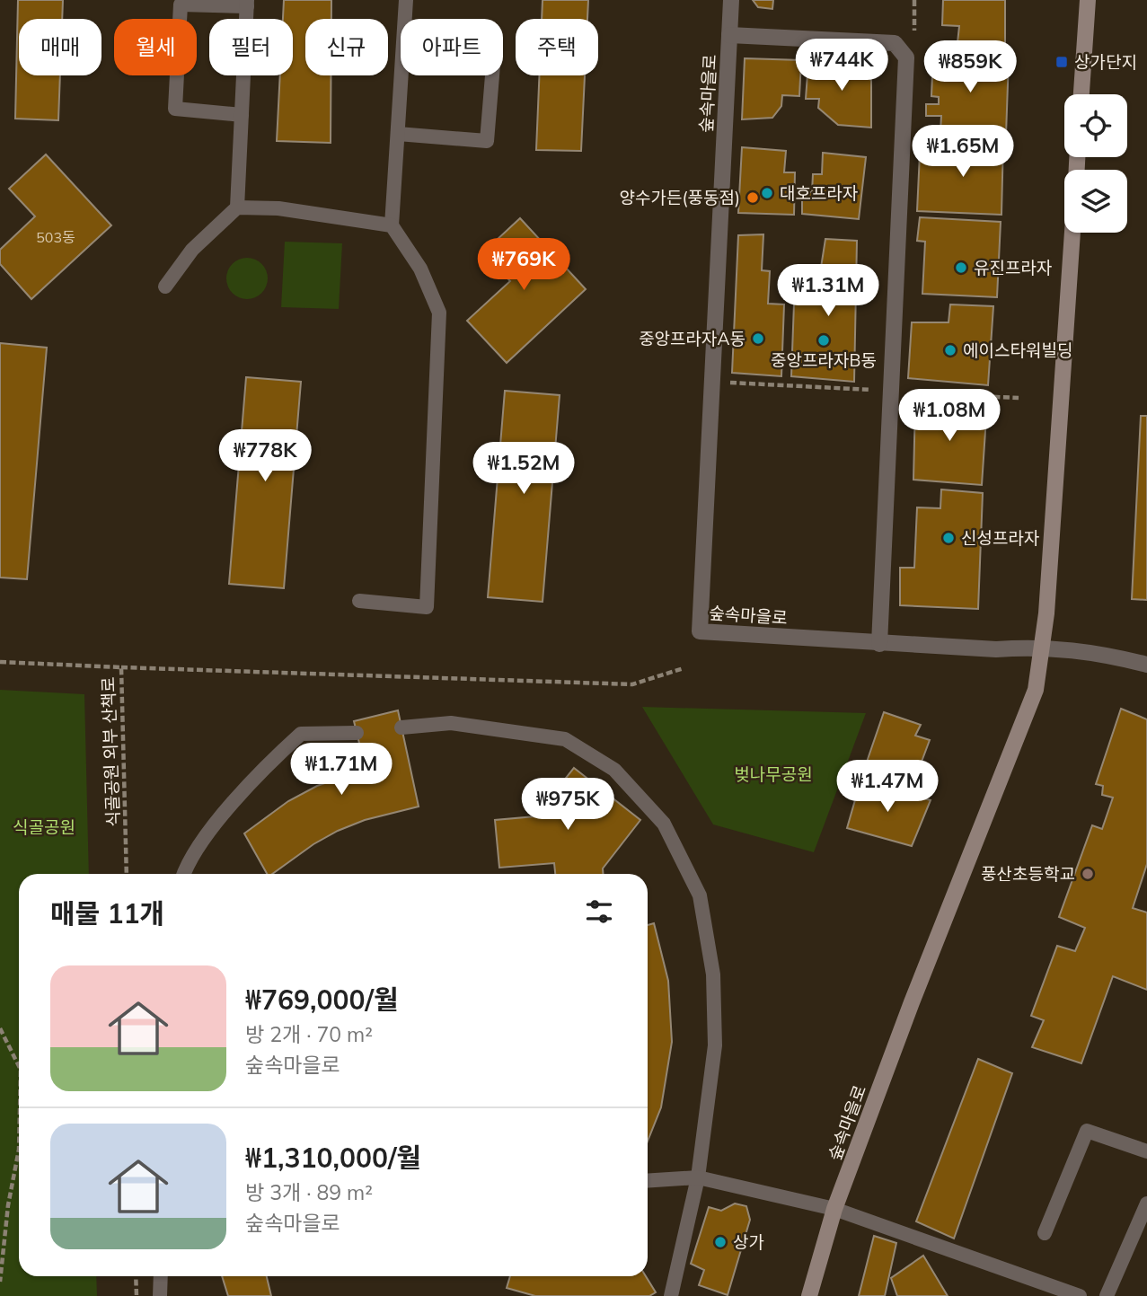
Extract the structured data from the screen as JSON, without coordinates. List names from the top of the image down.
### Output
{
  "streets": {
    "main road": ["숲속마을로"],
    "path": ["식골공원 외부 산책로"]
  },
  "parks": ["벚나무공원", "식골공원"],
  "places": {
    "transit": ["상가단지"],
    "other": [
      "대호프라자",
      "양수가든(풍동점)",
      "유진프라자",
      "중앙프라자A동",
      "중앙프라자B동",
      "에이스타워빌딩",
      "신성프라자",
      "풍산초등학교",
      "상가"
    ]
  },
  "house_numbers": ["503동"],
  "page": {
    "chip": [
      "매매",
      "월세",
      "필터",
      "신규",
      "아파트",
      "주택"
    ],
    "price": [
      "₩744K",
      "₩859K",
      "₩1.65M",
      "₩769K",
      "₩1.31M",
      "₩1.08M",
      "₩778K",
      "₩1.52M",
      "₩1.71M",
      "₩1.47M",
      "₩975K"
    ],
    "heading": "매물 11개",
    "list": [
      {
        "name": "₩769,000/월",
        "note": "방 2개 · 70 m² · 숲속마을로"
      },
      {
        "name": "₩1,310,000/월",
        "note": "방 3개 · 89 m² · 숲속마을로"
      }
    ]
  }
}
